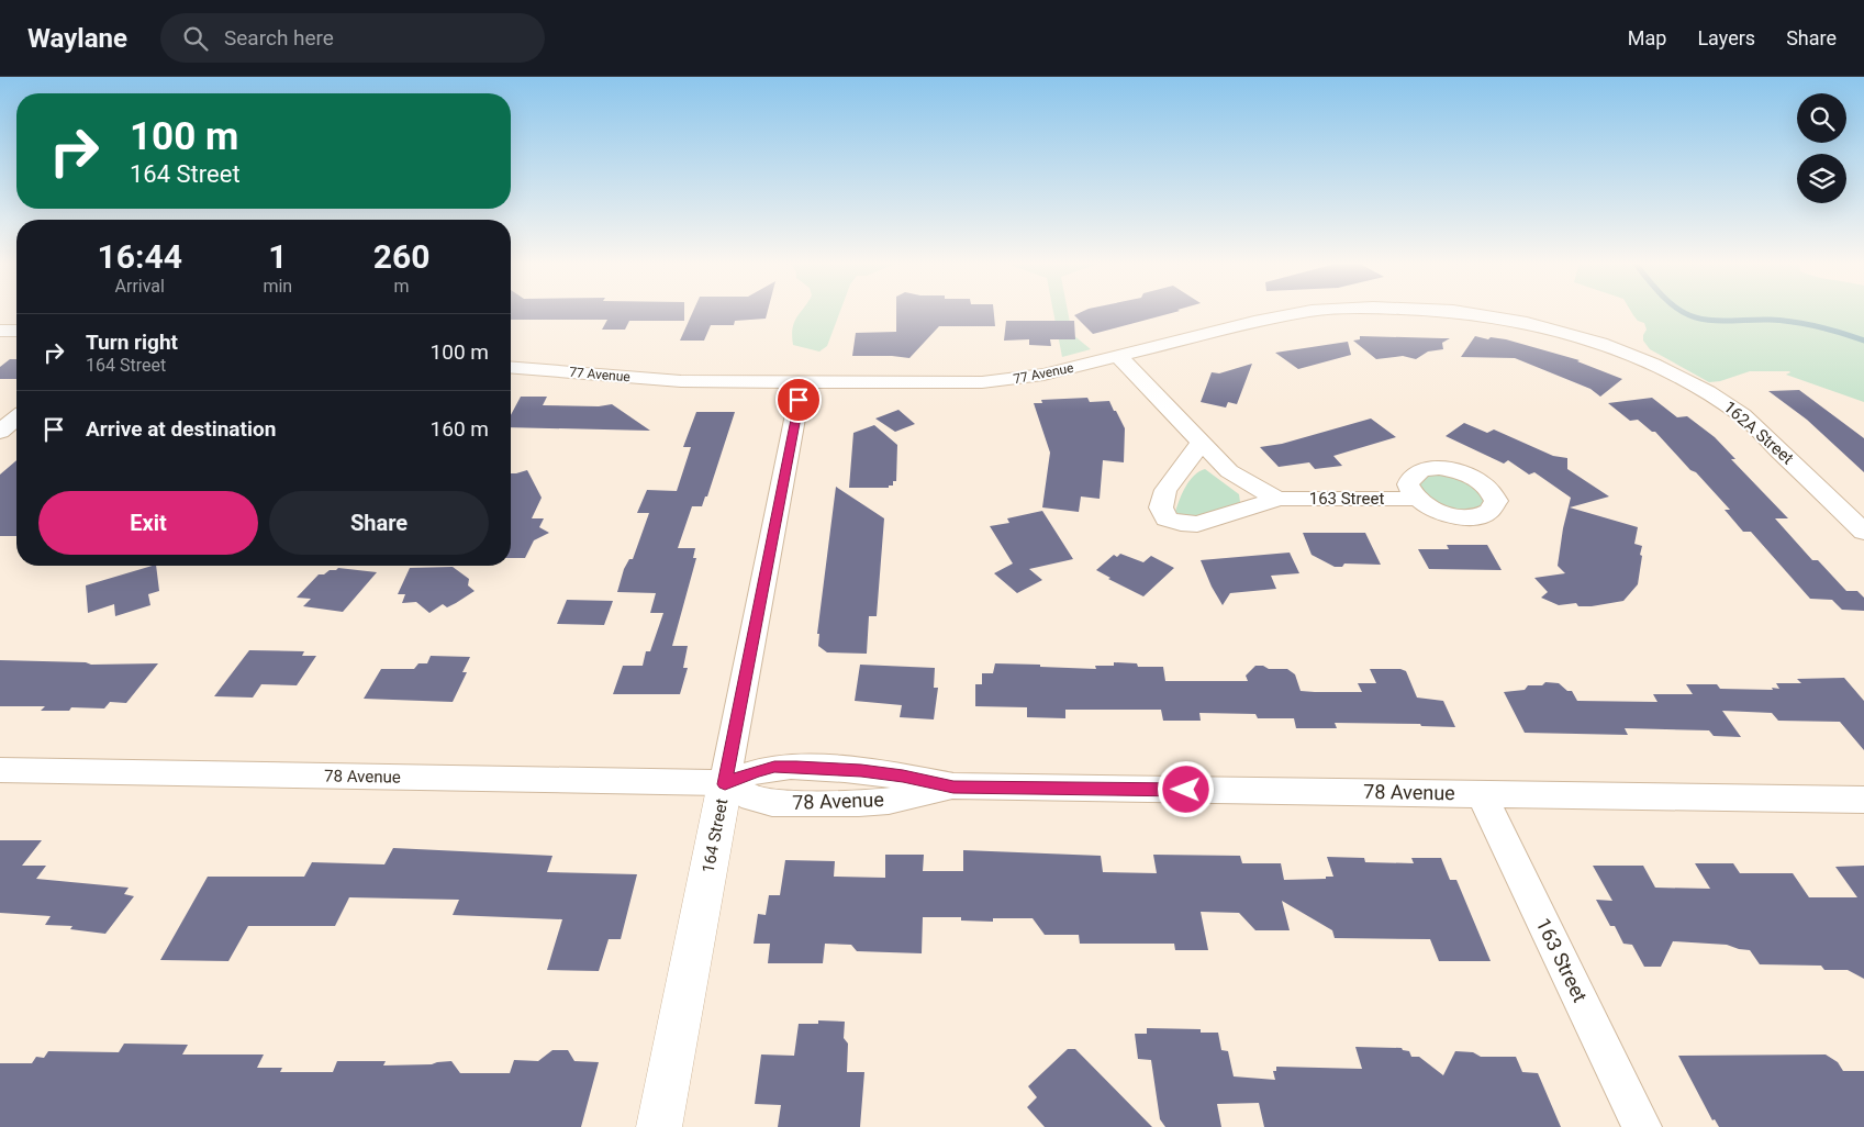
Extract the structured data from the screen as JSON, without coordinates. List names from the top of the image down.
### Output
{
  "streets": {
    "street": [
      "77 Avenue",
      "162A Street",
      "163 Street",
      "78 Avenue",
      "164 Street"
    ]
  },
  "crossings": [
    ["77 Avenue", "162A Street"],
    ["77 Avenue", "163 Street"],
    ["77 Avenue", "164 Street"],
    ["163 Street", "78 Avenue"],
    ["78 Avenue", "164 Street"]
  ],
  "page": {
    "header": "Waylane",
    "search": "Search here",
    "nav": ["Map", "Layers", "Share"],
    "turn": ["100 m", "164 Street"],
    "eta": [
      "16:44",
      "Arrival",
      "1",
      "min",
      "260",
      "m"
    ],
    "list": [
      {
        "name": "Turn right",
        "note": "164 Street",
        "value": "100 m"
      },
      {
        "name": "Arrive at destination",
        "value": "160 m"
      }
    ],
    "buttons": ["Exit", "Share"]
  }
}
